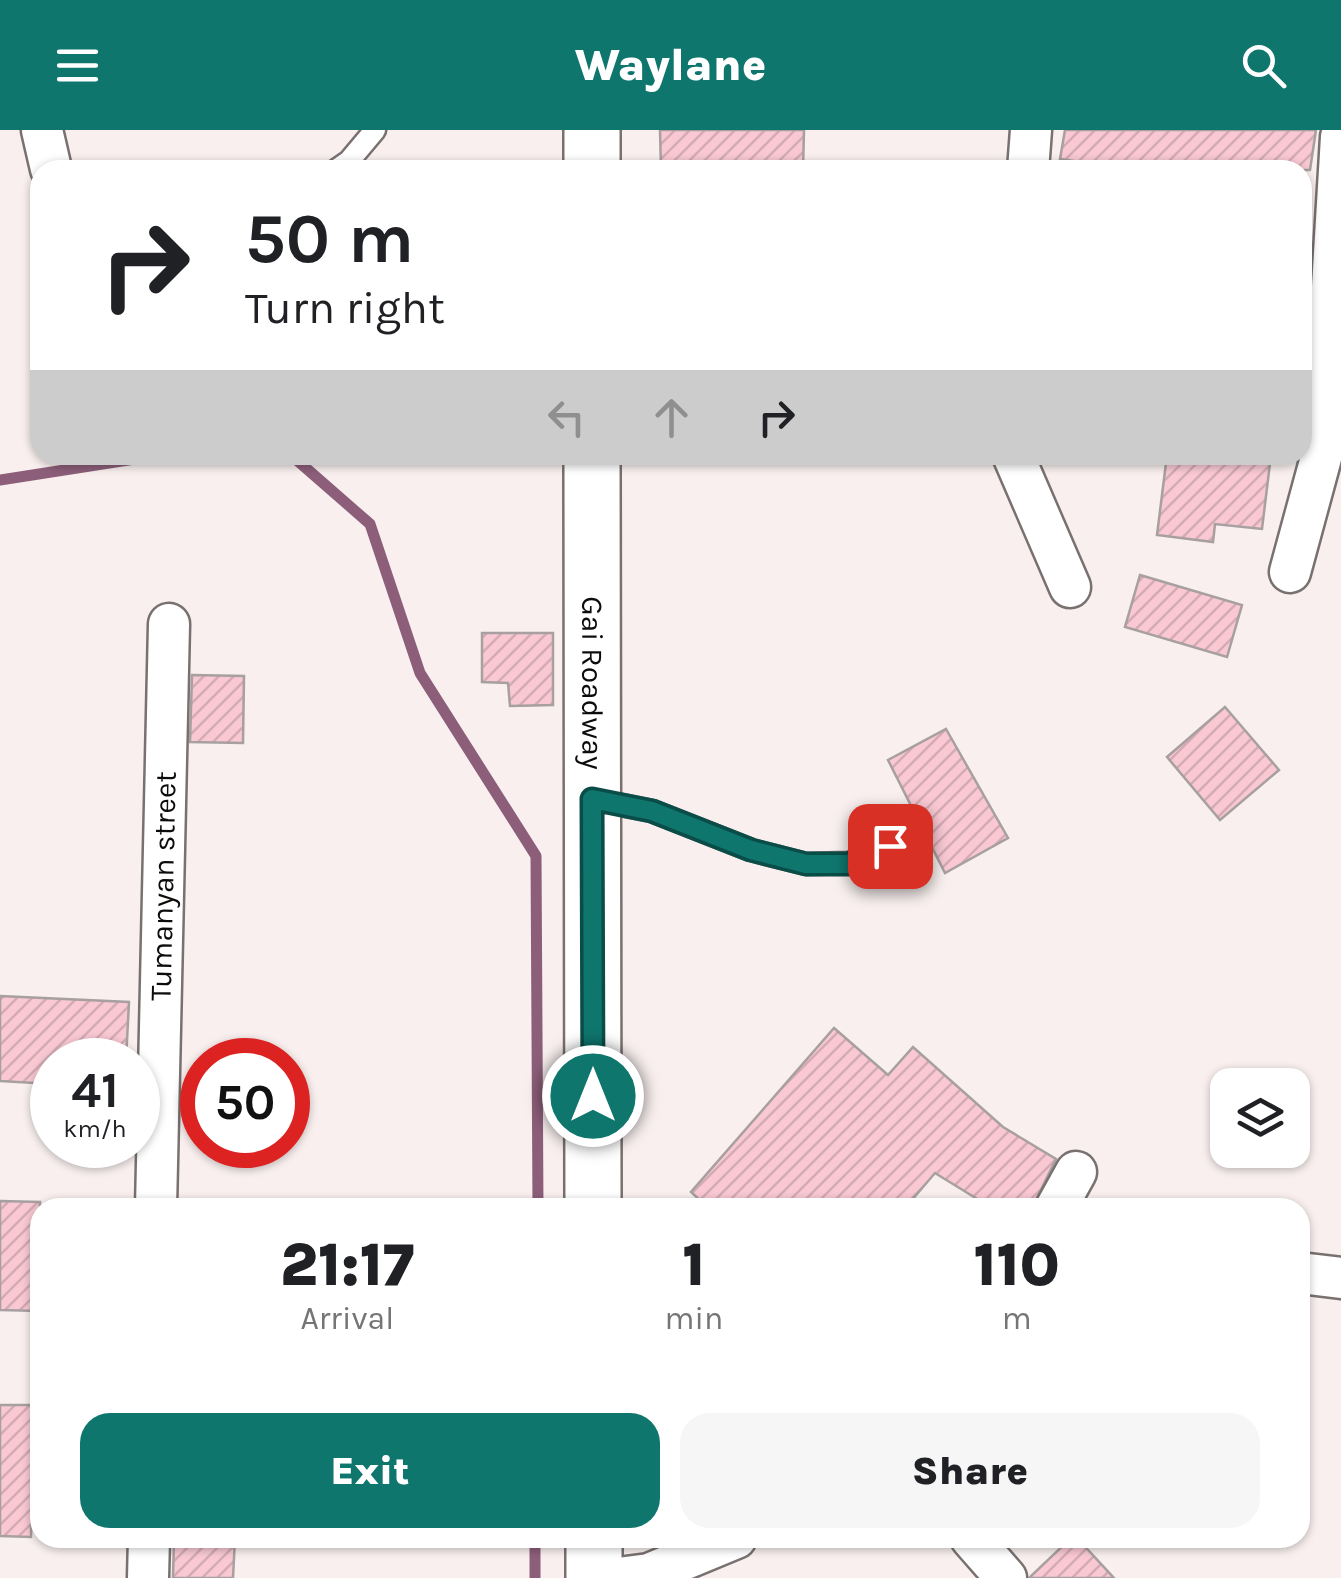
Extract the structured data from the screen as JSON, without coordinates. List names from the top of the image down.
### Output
{
  "streets": {
    "main road": ["Gai Roadway"],
    "street": ["Tumanyan street"]
  },
  "page": {
    "header": "Waylane",
    "turn": ["50 m", "Turn right"],
    "speed": "41 km/h",
    "limit": "50",
    "eta": [
      "21:17",
      "Arrival",
      "1",
      "min",
      "110",
      "m"
    ],
    "buttons": ["Exit", "Share"]
  }
}
